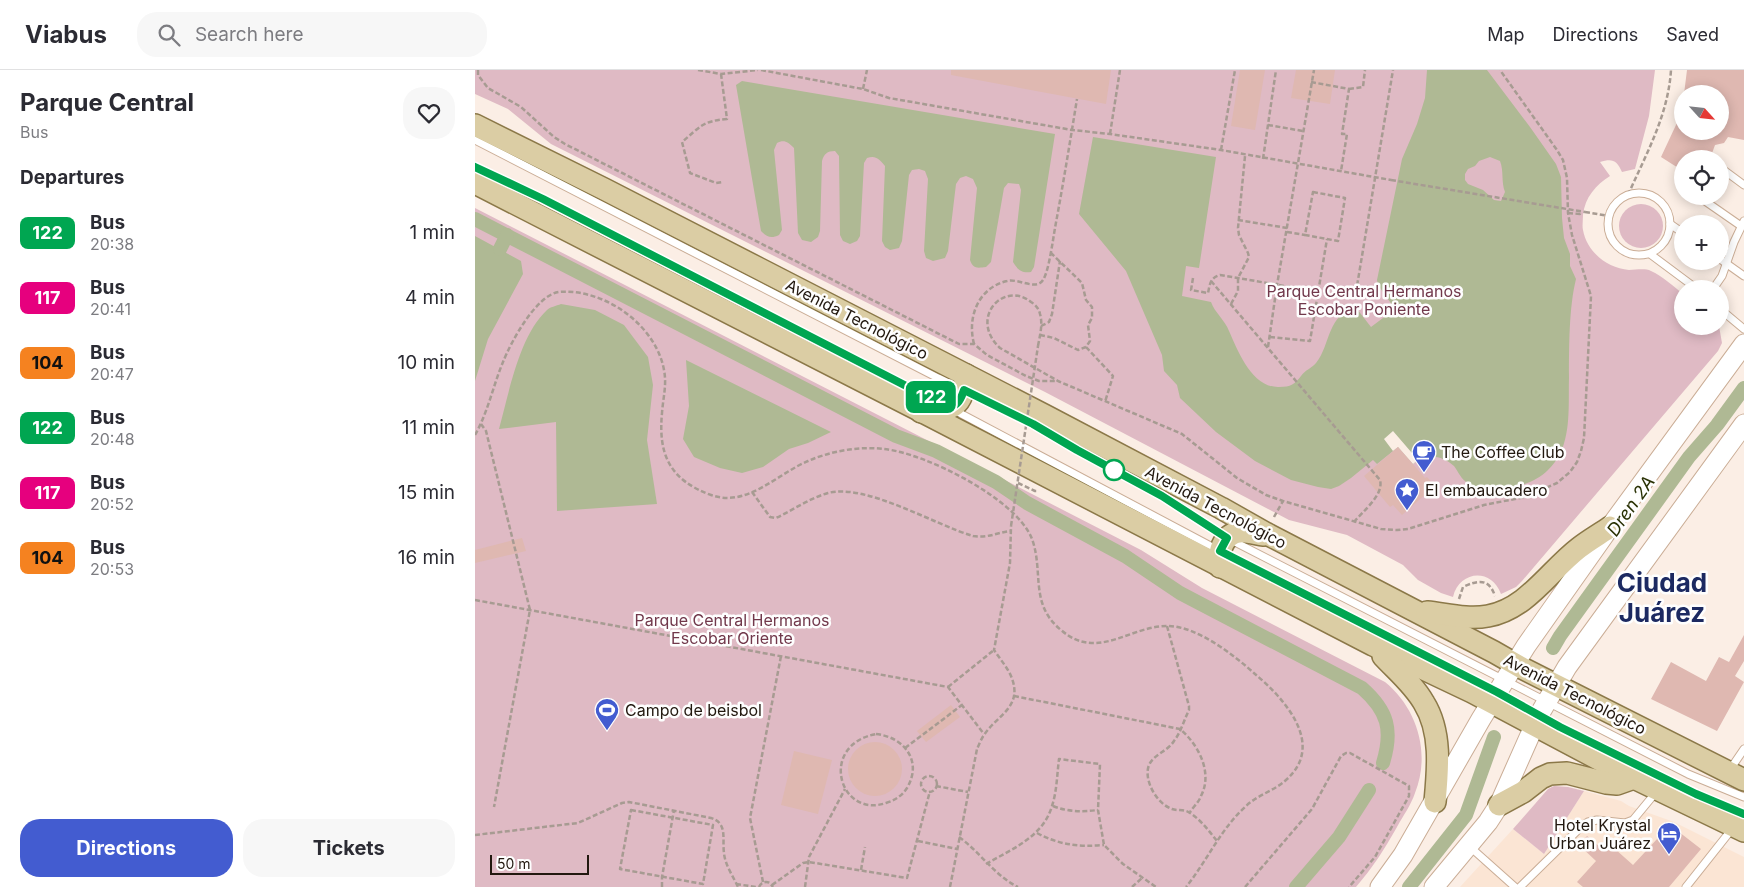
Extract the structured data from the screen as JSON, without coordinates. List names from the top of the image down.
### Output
{
  "streets": {
    "main road": ["Avenida Tecnológico"]
  },
  "districts": ["Ciudad Juárez"],
  "water": ["Dren 2A"],
  "parks": ["Parque Central Hermanos Escobar Poniente", "Parque Central Hermanos Escobar Oriente"],
  "places": {
    "cafe": ["The Coffee Club"],
    "place": ["El embaucadero"],
    "sports": ["Campo de beisbol"],
    "hotel": ["Hotel Krystal Urban Juárez"]
  },
  "lines": ["bus line 122"],
  "scale_bar": "50 m",
  "north": "bottom right",
  "page": {
    "header": "Viabus",
    "search": "Search here",
    "nav": ["Map", "Directions", "Saved"],
    "heading": [
      ["Parque Central", "Bus"],
      "Departures"
    ],
    "on_map": "122",
    "map_buttons": ["+", "−"],
    "list": [
      {
        "mark": "122",
        "name": "Bus",
        "note": "20:38",
        "value": "1 min"
      },
      {
        "mark": "117",
        "name": "Bus",
        "note": "20:41",
        "value": "4 min"
      },
      {
        "mark": "104",
        "name": "Bus",
        "note": "20:47",
        "value": "10 min"
      },
      {
        "mark": "122",
        "name": "Bus",
        "note": "20:48",
        "value": "11 min"
      },
      {
        "mark": "117",
        "name": "Bus",
        "note": "20:52",
        "value": "15 min"
      },
      {
        "mark": "104",
        "name": "Bus",
        "note": "20:53",
        "value": "16 min"
      }
    ],
    "buttons": ["Directions", "Tickets"],
    "scale": "50 m"
  }
}
